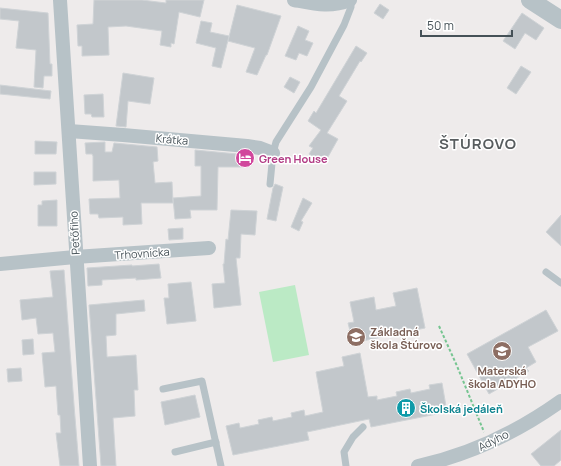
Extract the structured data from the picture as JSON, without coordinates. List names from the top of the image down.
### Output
{
  "streets": {
    "street": [
      "Krátka",
      "Petőfiho",
      "Trhovnícka",
      "Adyho"
    ]
  },
  "crossings": [
    ["Krátka", "Petőfiho"],
    ["Petőfiho", "Trhovnícka"]
  ],
  "districts": ["ŠTÚROVO"],
  "places": {
    "hotel": ["Green House"],
    "school or university": ["Základná škola Štúrovo", "Materská škola ADYHO"],
    "building": ["Školská jedáleň"]
  },
  "scale_bar": "50 m"
}
